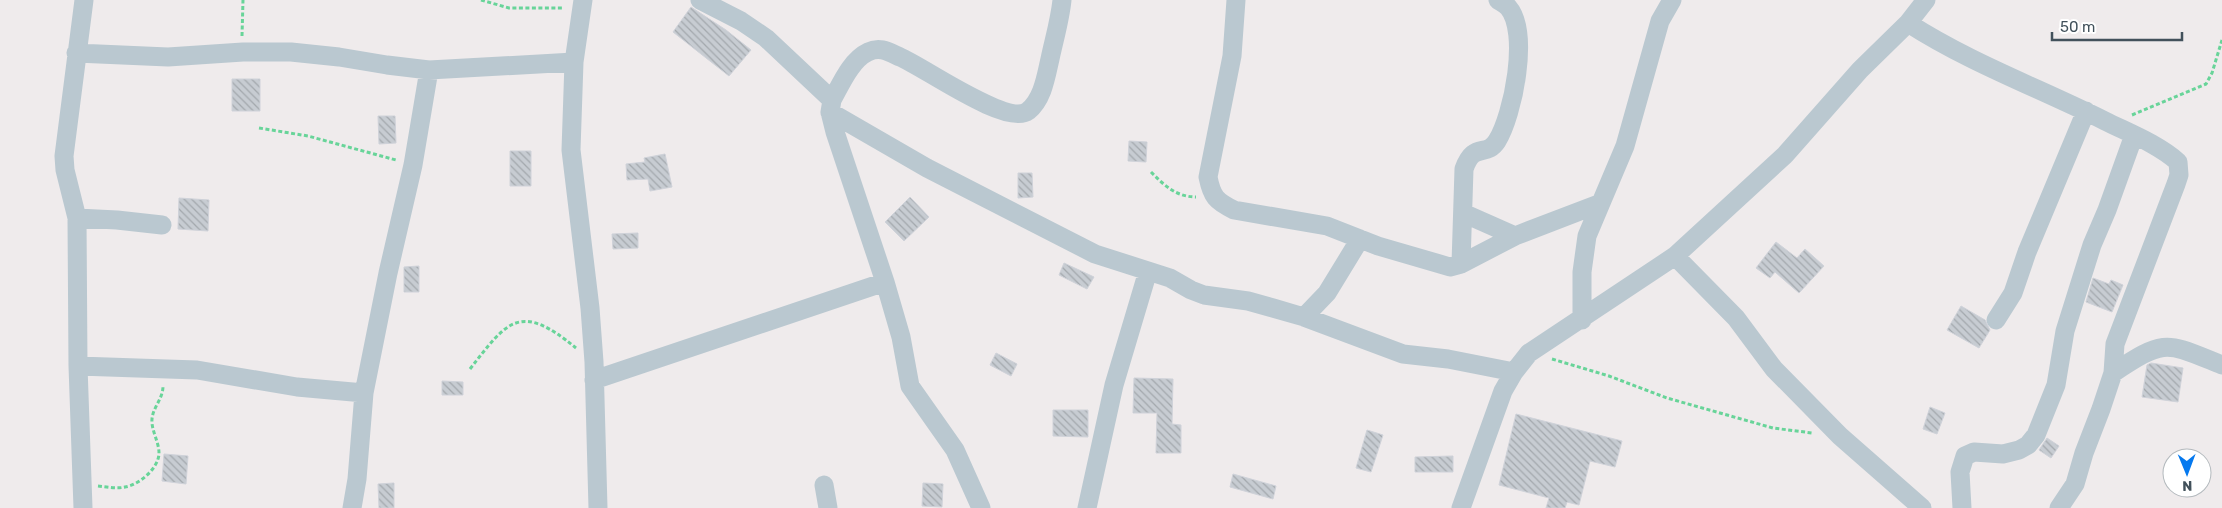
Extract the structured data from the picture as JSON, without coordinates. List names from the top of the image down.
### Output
{
  "scale_bar": "50 m",
  "north": "bottom"
}
